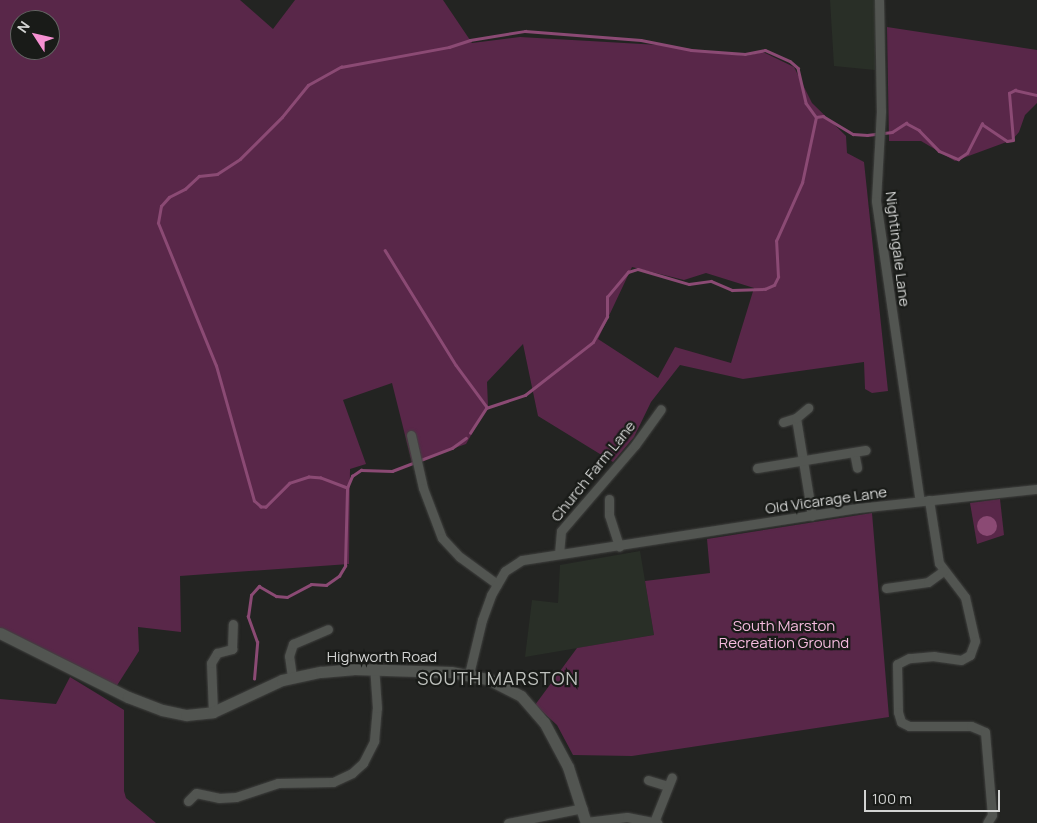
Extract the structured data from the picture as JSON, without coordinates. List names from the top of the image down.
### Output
{
  "streets": {
    "street": [
      "Nightingale Lane",
      "Church Farm Lane",
      "Old Vicarage Lane",
      "Highworth Road"
    ]
  },
  "crossings": [
    ["Nightingale Lane", "Old Vicarage Lane"],
    ["Church Farm Lane", "Old Vicarage Lane"],
    ["Old Vicarage Lane", "Highworth Road"]
  ],
  "districts": ["SOUTH MARSTON"],
  "parks": ["South Marston Recreation Ground"],
  "scale_bar": "100 m",
  "north": "top left"
}
